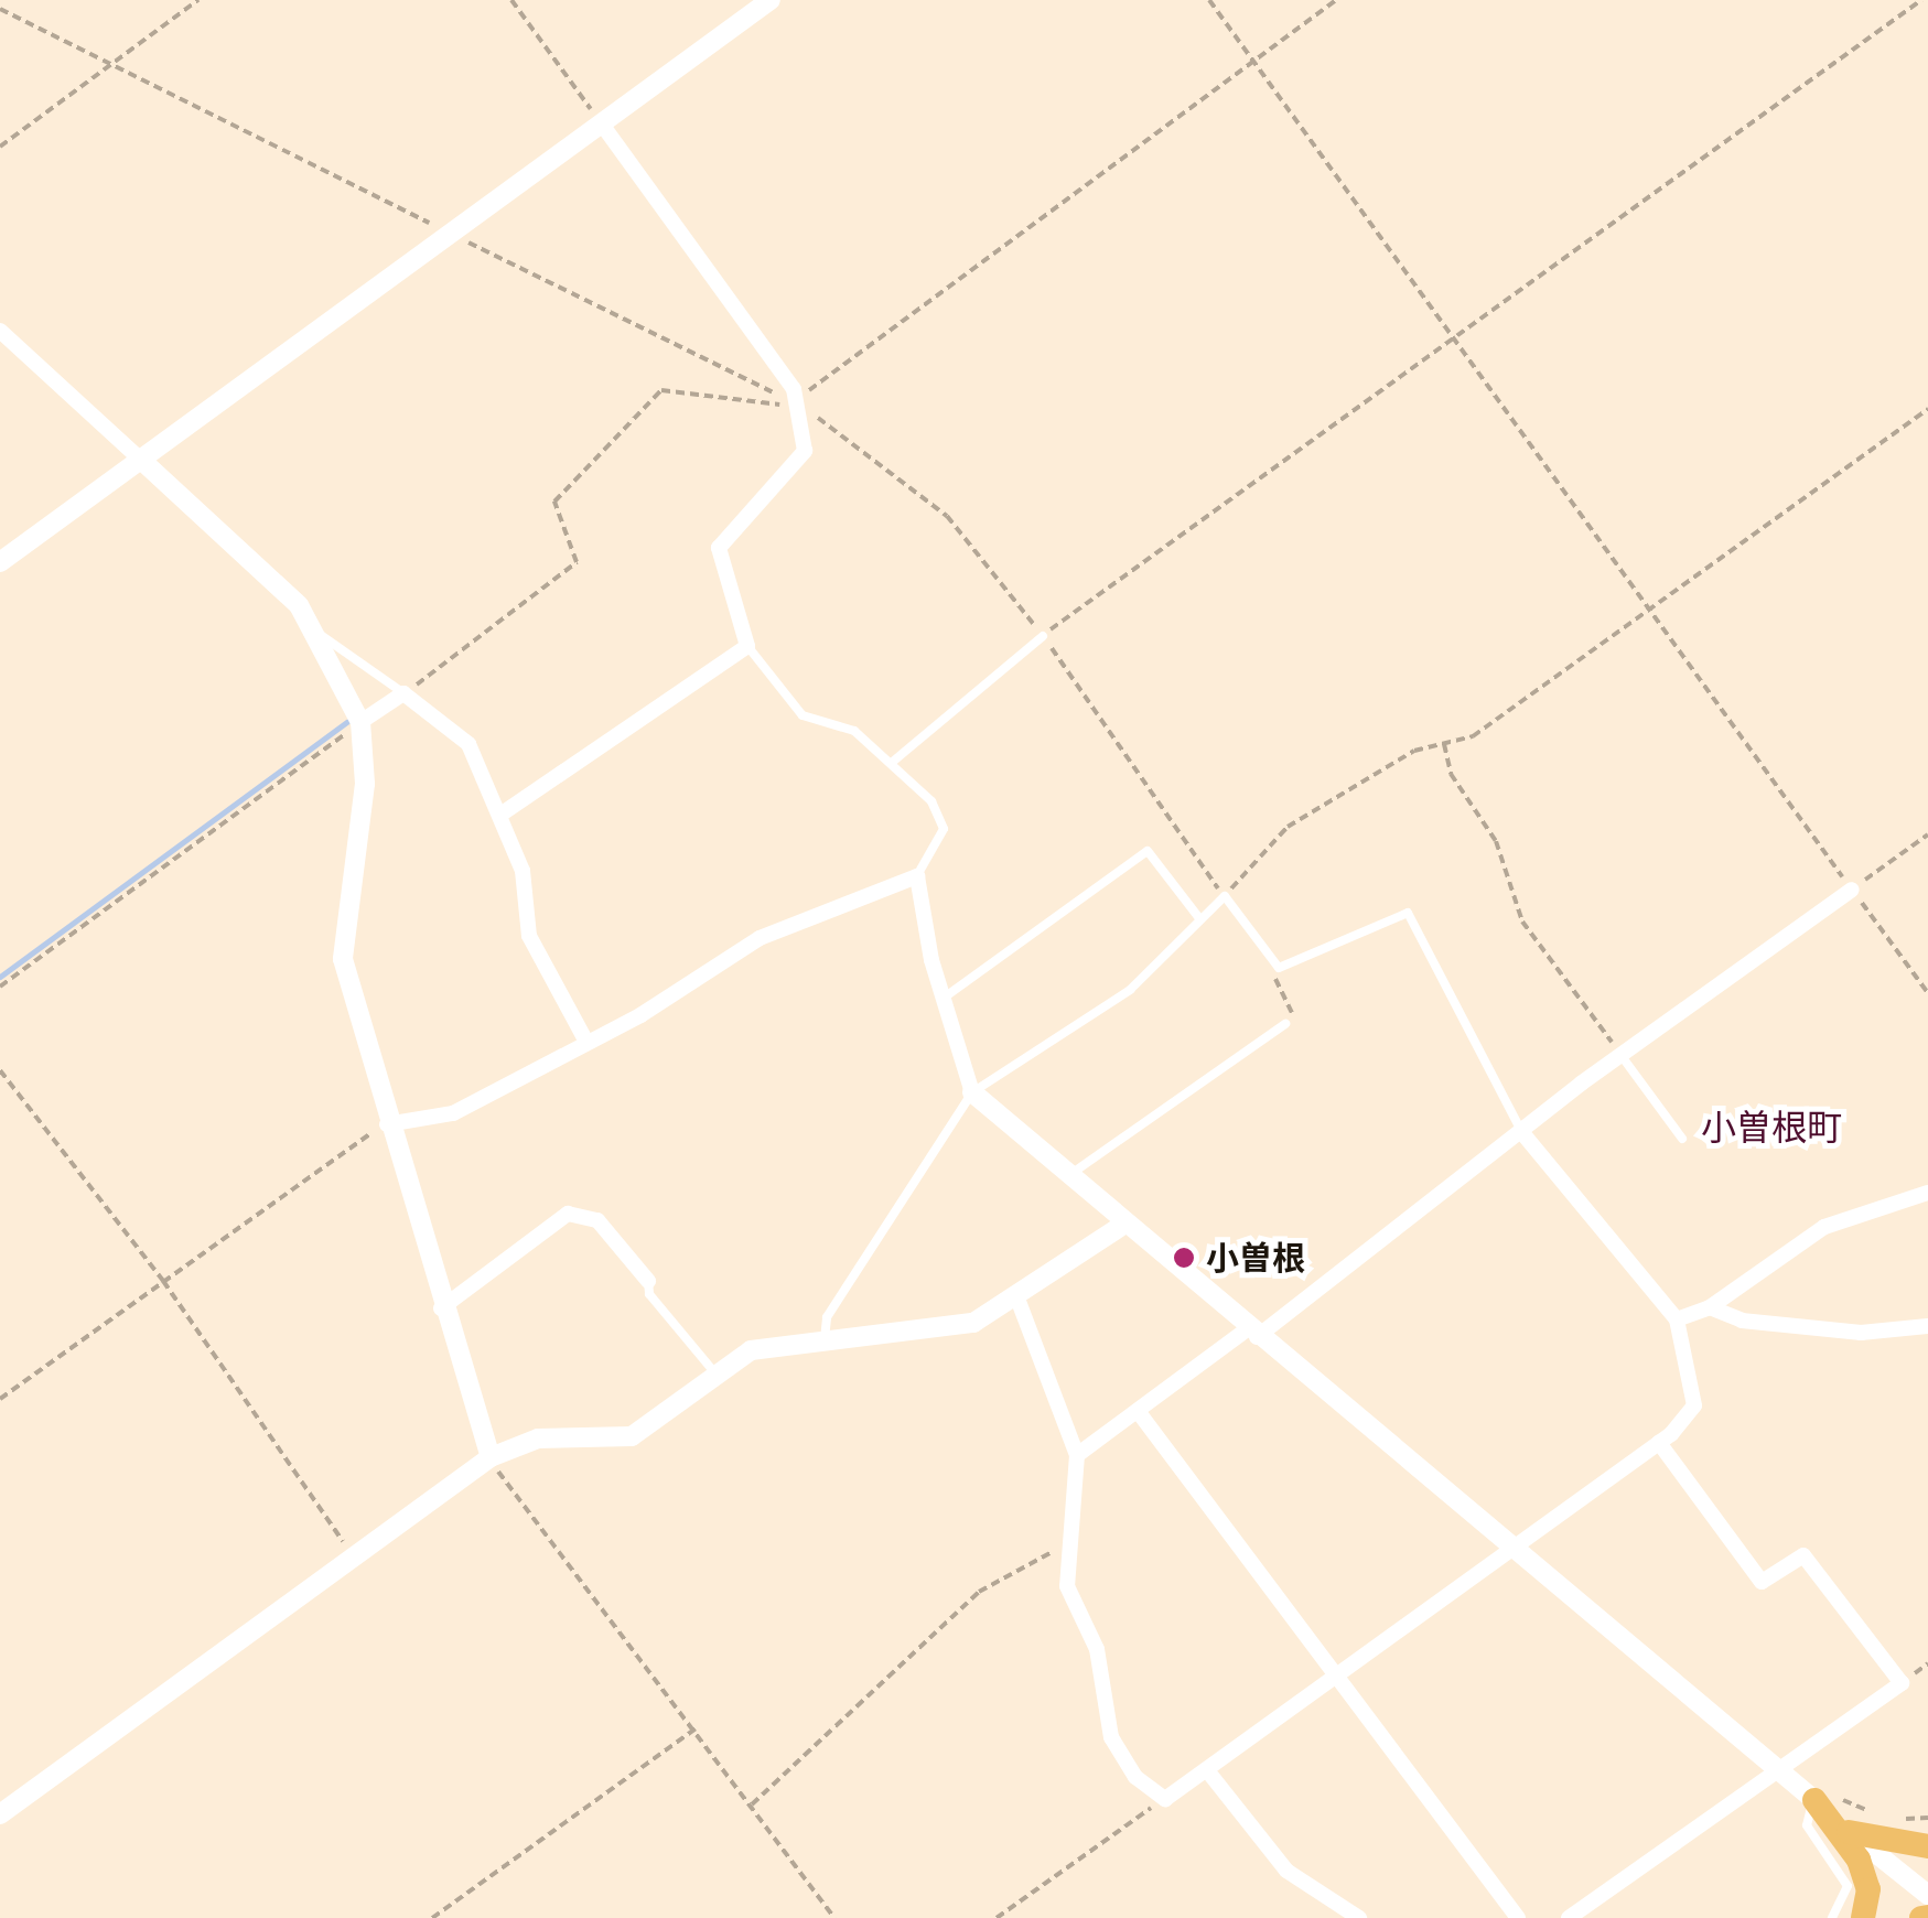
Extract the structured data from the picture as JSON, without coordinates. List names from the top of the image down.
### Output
{
  "districts": ["小曽根町"],
  "places": ["小曽根"]
}
